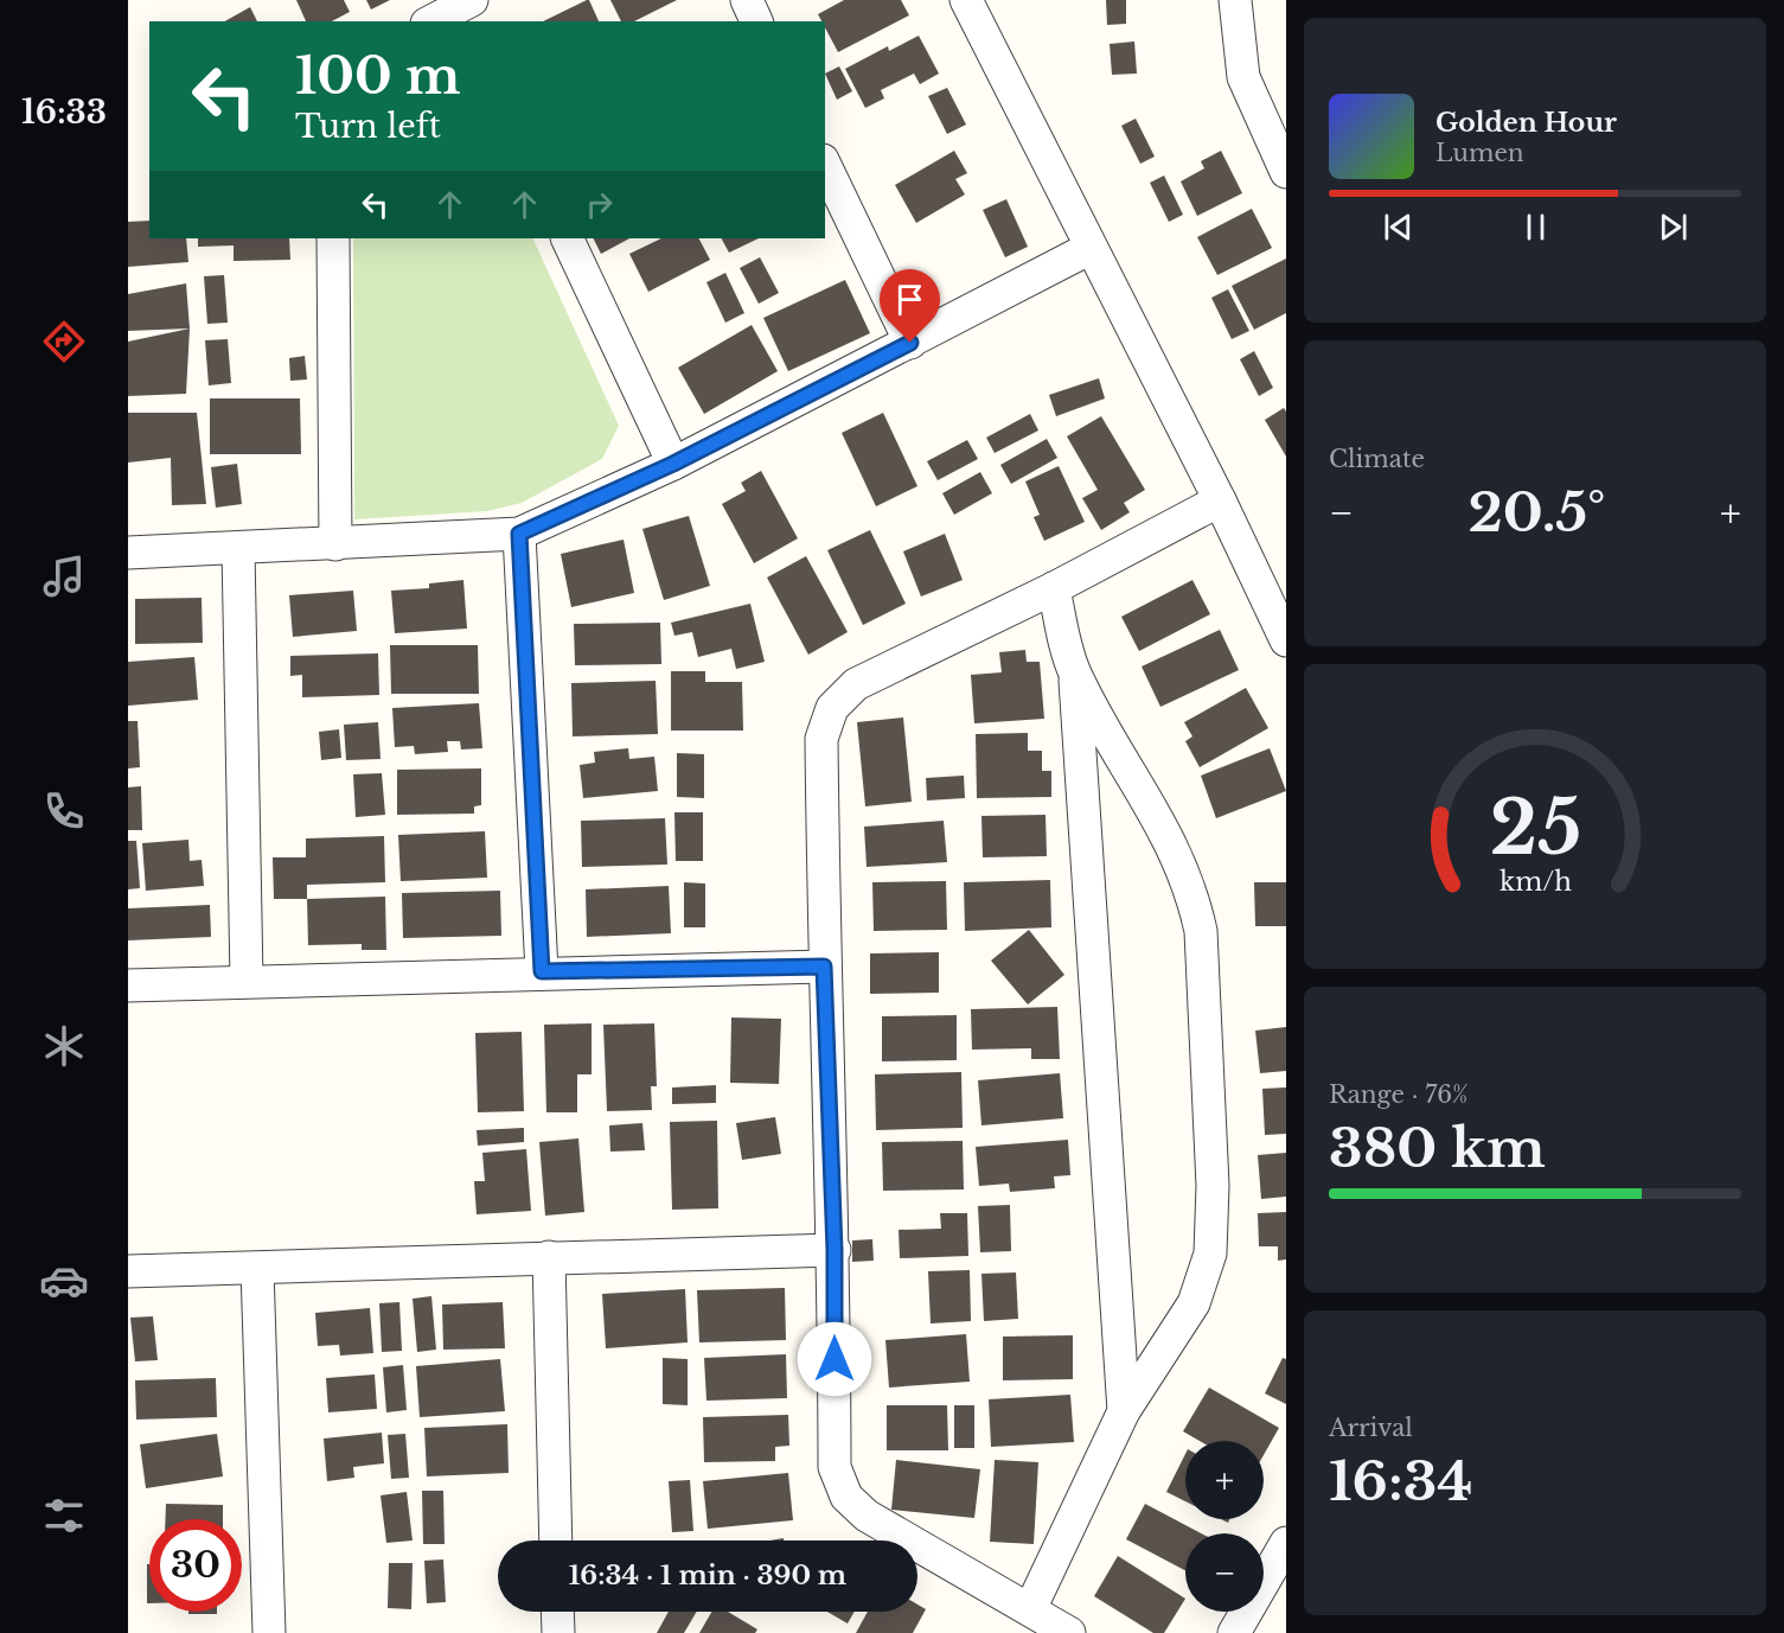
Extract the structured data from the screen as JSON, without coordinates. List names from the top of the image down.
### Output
{
  "page": {
    "tabs": "16:33",
    "turn": ["100 m", "Turn left"],
    "song": ["Golden Hour", "Lumen"],
    "tile": [
      "Climate",
      ["Range · 76%", "380 km"],
      ["Arrival", "16:34"]
    ],
    "heat": ["−", "20.5°", "+"],
    "map_buttons": ["+", "−"],
    "limit": "30",
    "trip": "16:34 · 1 min · 390 m",
    "gauge": ["25", "km/h"]
  }
}
